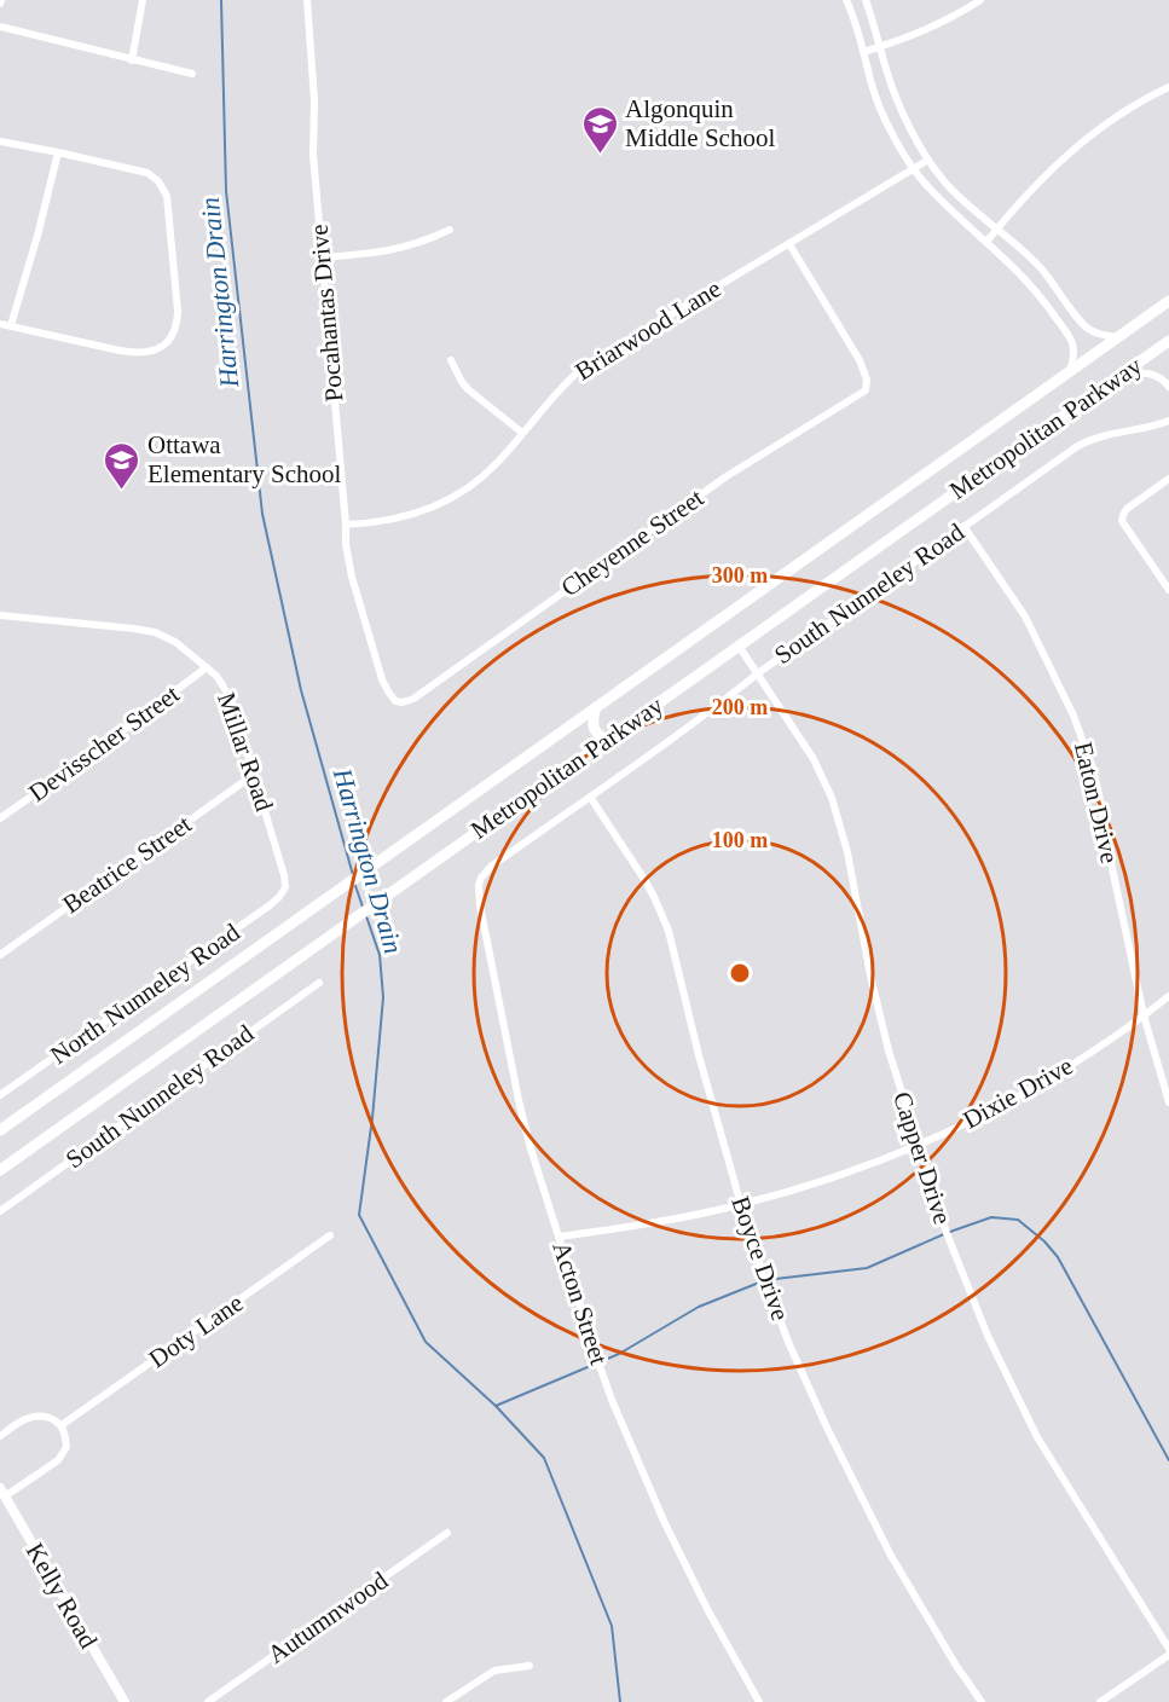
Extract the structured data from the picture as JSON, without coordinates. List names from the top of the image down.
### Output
{
  "streets": {
    "main road": ["Metropolitan Parkway"],
    "street": [
      "Pocahantas Drive",
      "Briarwood Lane",
      "Cheyenne Street",
      "South Nunneley Road",
      "Devisscher Street",
      "Millar Road",
      "Eaton Drive",
      "Beatrice Street",
      "North Nunneley Road",
      "Dixie Drive",
      "Capper Drive",
      "Boyce Drive",
      "Acton Street",
      "Doty Lane",
      "Kelly Road",
      "Autumnwood"
    ]
  },
  "crossings": [
    ["Pocahantas Drive", "Briarwood Lane"],
    ["Pocahantas Drive", "Cheyenne Street"],
    ["Briarwood Lane", "Cheyenne Street"],
    ["Metropolitan Parkway", "Capper Drive"],
    ["South Nunneley Road", "Eaton Drive"],
    ["South Nunneley Road", "Capper Drive"],
    ["South Nunneley Road", "Boyce Drive"],
    ["South Nunneley Road", "Acton Street"],
    ["Devisscher Street", "Millar Road"],
    ["Millar Road", "Beatrice Street"],
    ["Millar Road", "North Nunneley Road"],
    ["Eaton Drive", "Dixie Drive"],
    ["Dixie Drive", "Capper Drive"],
    ["Dixie Drive", "Boyce Drive"],
    ["Dixie Drive", "Acton Street"]
  ],
  "water": ["Harrington Drain"],
  "places": {
    "school or university": ["Algonquin Middle School", "Ottawa Elementary School"]
  },
  "rings": ["300 m", "200 m", "100 m"]
}
